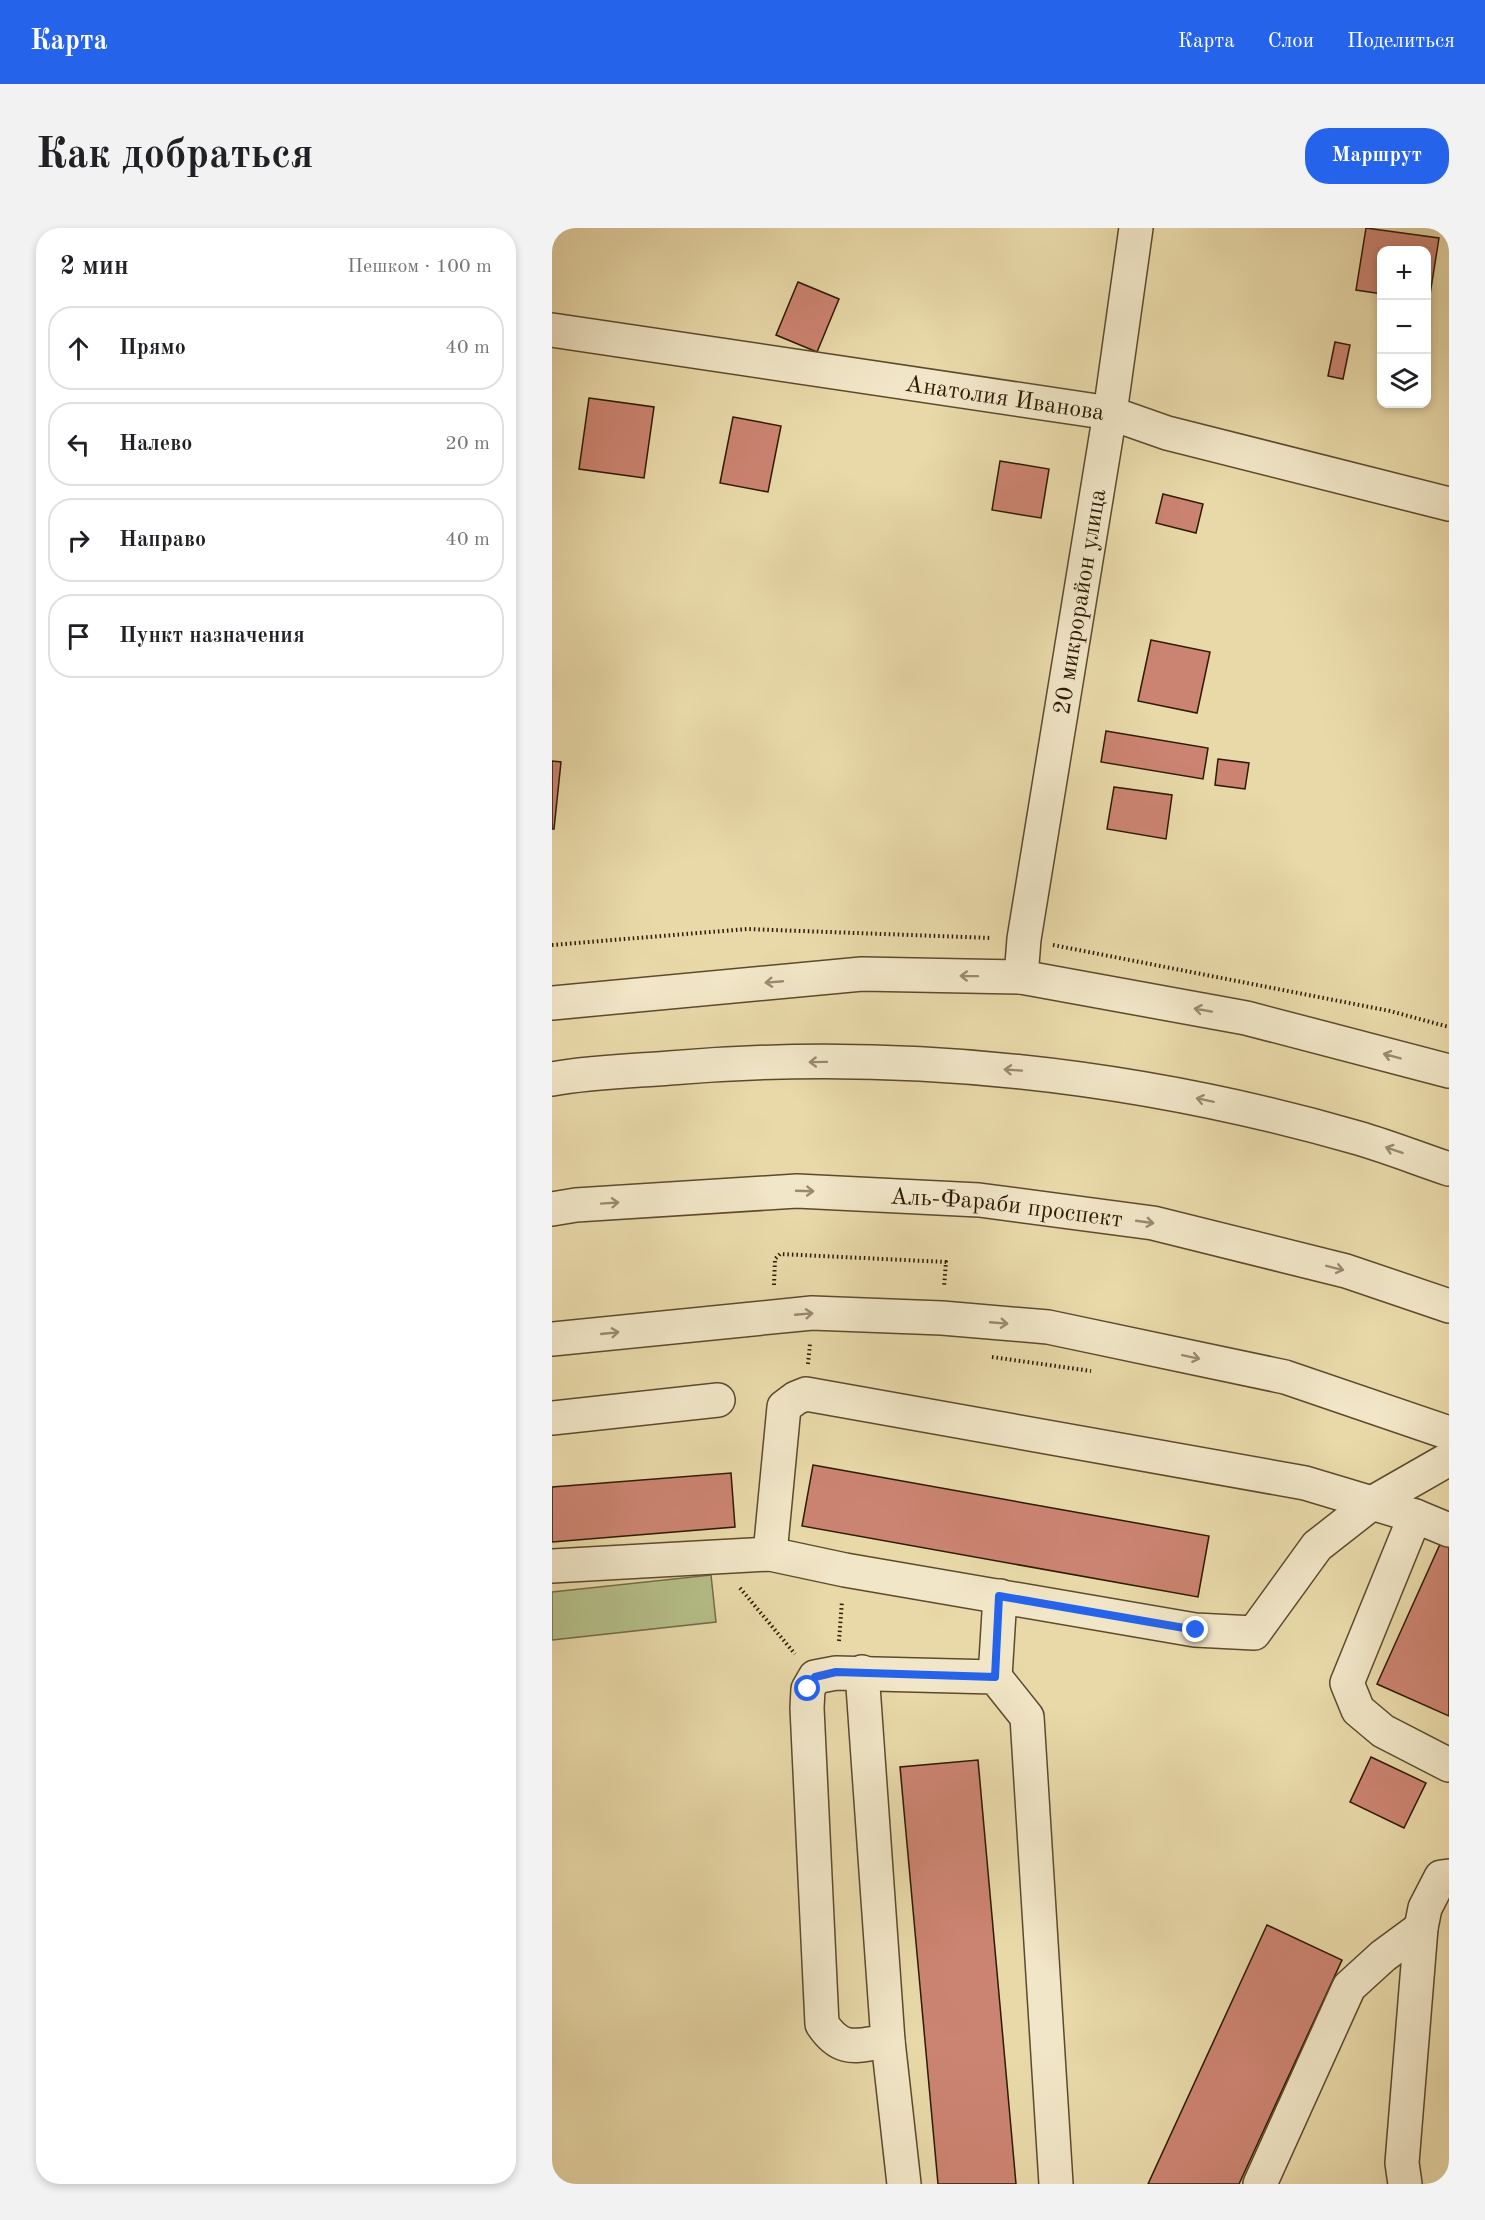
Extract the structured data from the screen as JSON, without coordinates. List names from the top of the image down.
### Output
{
  "streets": {
    "street": ["Анатолия Иванова", "20 микрорайон улица", "Аль-Фараби проспект"]
  },
  "crossings": [
    ["Анатолия Иванова", "20 микрорайон улица"]
  ],
  "page": {
    "header": "Карта",
    "nav": ["Карта", "Слои", "Поделиться"],
    "buttons": "Маршрут",
    "title": "Как добраться",
    "heading": ["2 мин", "Пешком · 100 m"],
    "map_buttons": ["+", "−"],
    "list": [
      ["Прямо", "40 m"],
      ["Налево", "20 m"],
      ["Направо", "40 m"],
      "Пункт назначения"
    ]
  }
}
